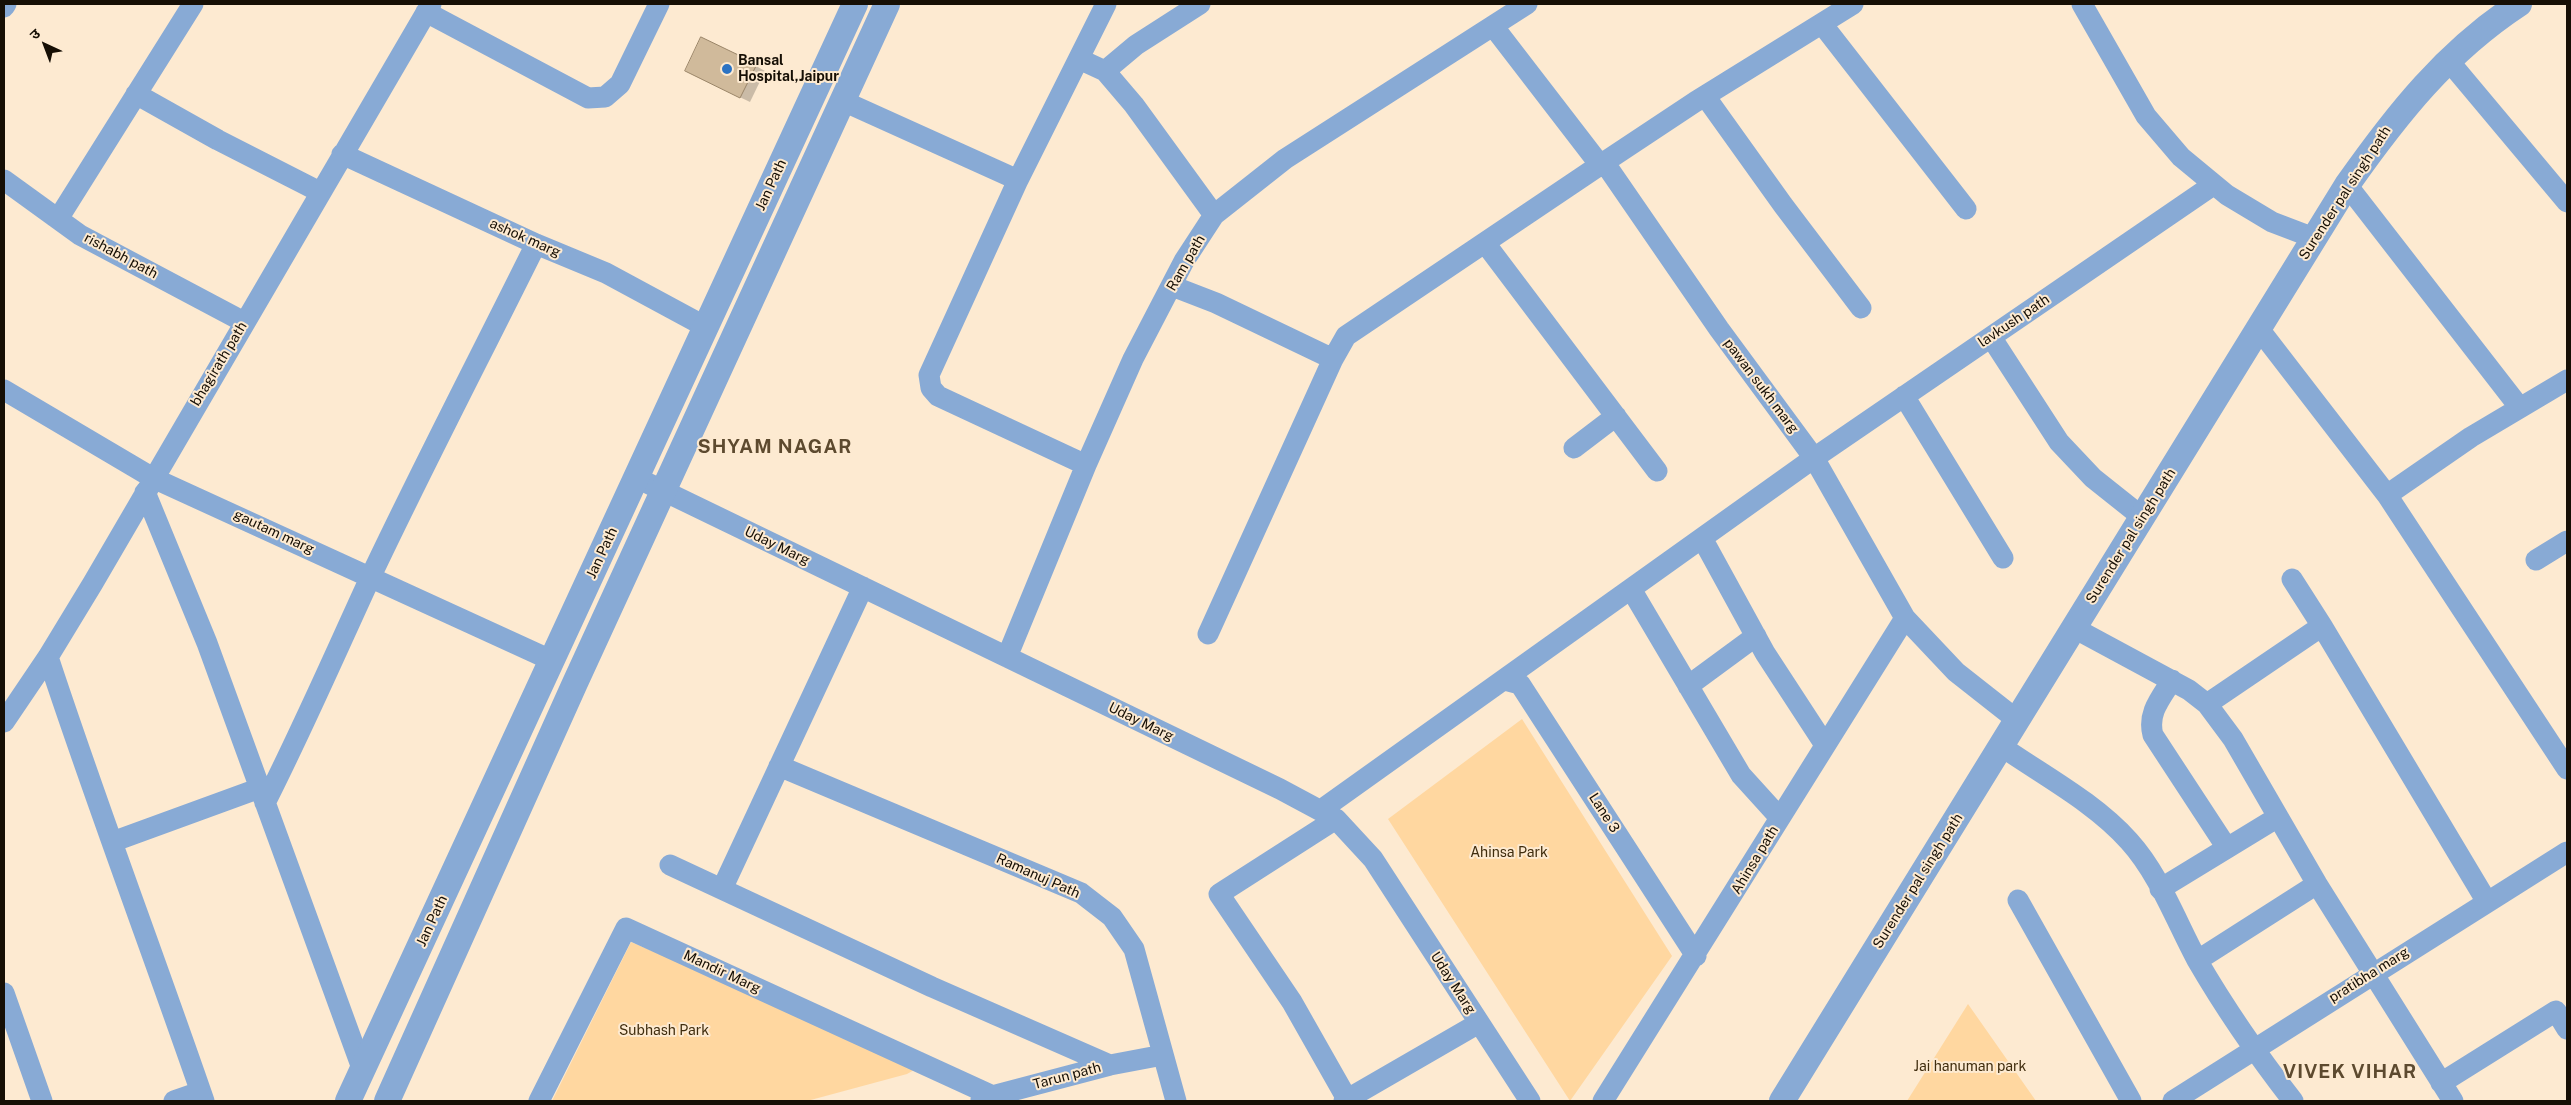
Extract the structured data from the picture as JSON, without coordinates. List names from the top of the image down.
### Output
{
  "streets": {
    "street": [
      "Jan Path",
      "Surender pal singh path",
      "ashok marg",
      "rishabh path",
      "Ram path",
      "lavkush path",
      "bhagirath path",
      "pawan sukh marg",
      "gautam marg",
      "Uday Marg",
      "Lane 3",
      "Ahinsa path",
      "Ramanuj Path",
      "Mandir Marg",
      "pratibha marg",
      "Tarun path"
    ]
  },
  "crossings": [
    ["Jan Path", "ashok marg"],
    ["Jan Path", "gautam marg"],
    ["Jan Path", "Uday Marg"],
    ["Surender pal singh path", "pawan sukh marg"],
    ["ashok marg", "bhagirath path"],
    ["rishabh path", "bhagirath path"],
    ["Ram path", "pawan sukh marg"],
    ["Ram path", "Uday Marg"],
    ["lavkush path", "pawan sukh marg"],
    ["lavkush path", "Uday Marg"],
    ["lavkush path", "Lane 3"],
    ["bhagirath path", "gautam marg"],
    ["pawan sukh marg", "Ahinsa path"],
    ["Lane 3", "Ahinsa path"],
    ["Ramanuj Path", "Tarun path"],
    ["Mandir Marg", "Tarun path"]
  ],
  "districts": ["SHYAM NAGAR", "VIVEK VIHAR"],
  "parks": ["Ahinsa Park", "Subhash Park", "Jai hanuman park"],
  "places": ["Bansal Hospital,Jaipur"],
  "north": "top left"
}
